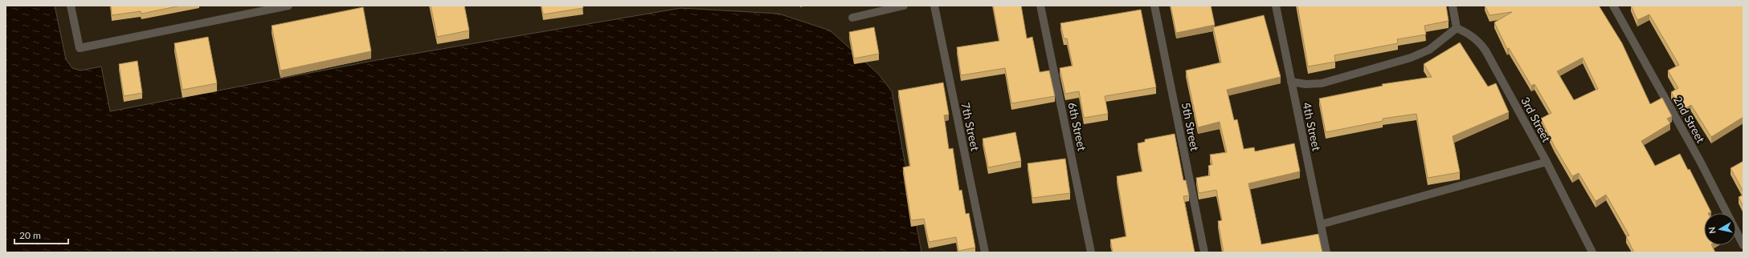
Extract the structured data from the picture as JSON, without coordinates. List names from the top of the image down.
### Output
{
  "streets": {
    "street": [
      "3rd Street",
      "2nd Street",
      "7th Street",
      "6th Street",
      "5th Street",
      "4th Street"
    ]
  },
  "scale_bar": "20 m",
  "north": "left"
}
